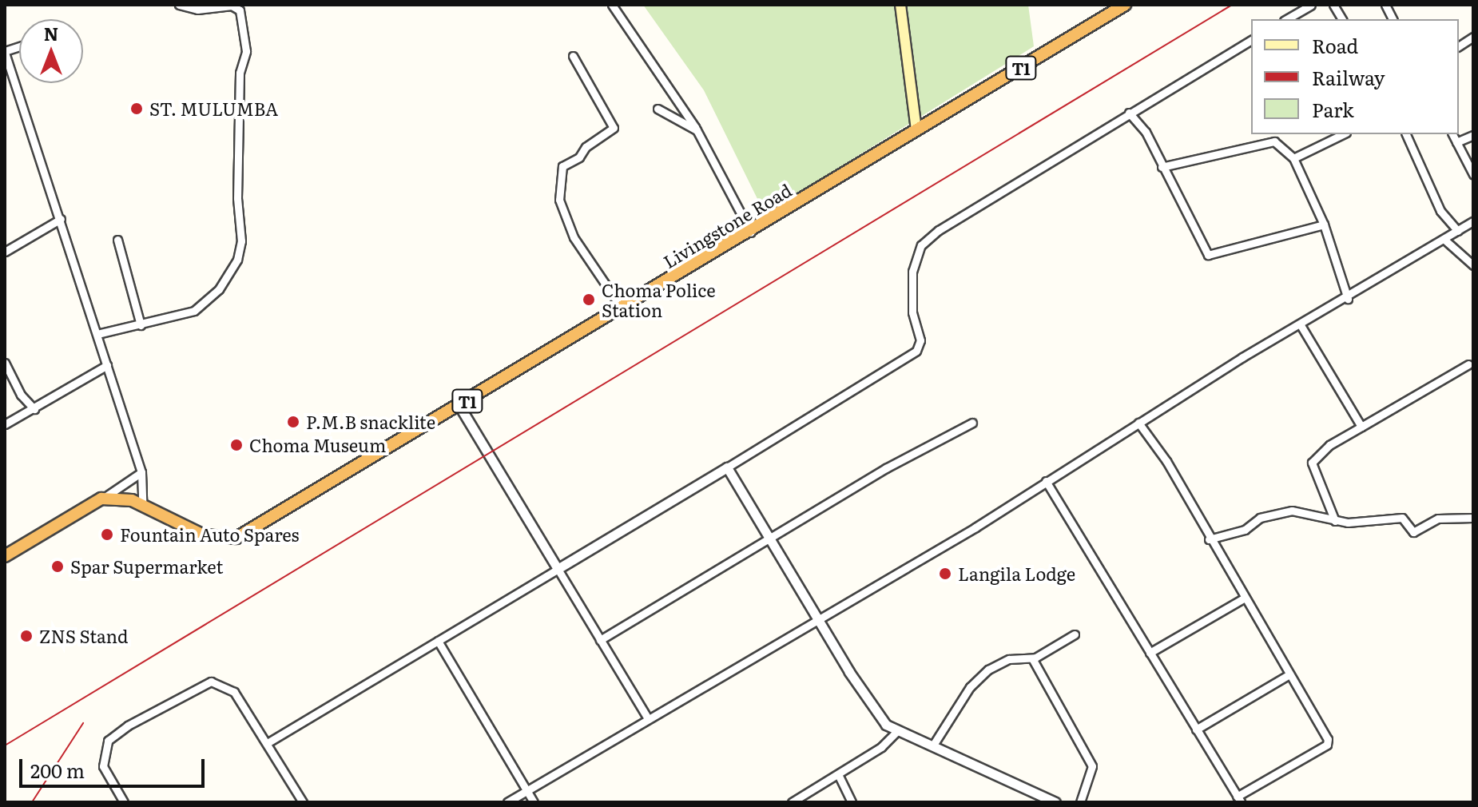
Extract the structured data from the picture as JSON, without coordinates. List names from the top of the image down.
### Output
{
  "streets": {
    "highway": ["T1", "Livingstone Road"]
  },
  "places": [
    "ST. MULUMBA",
    "Choma Police Station",
    "P.M.B snacklite",
    "Choma Museum",
    "Fountain Auto Spares",
    "Spar Supermarket",
    "Langila Lodge",
    "ZNS Stand"
  ],
  "legend": ["Road", "Railway", "Park"],
  "scale_bar": "200 m",
  "north": "top"
}
